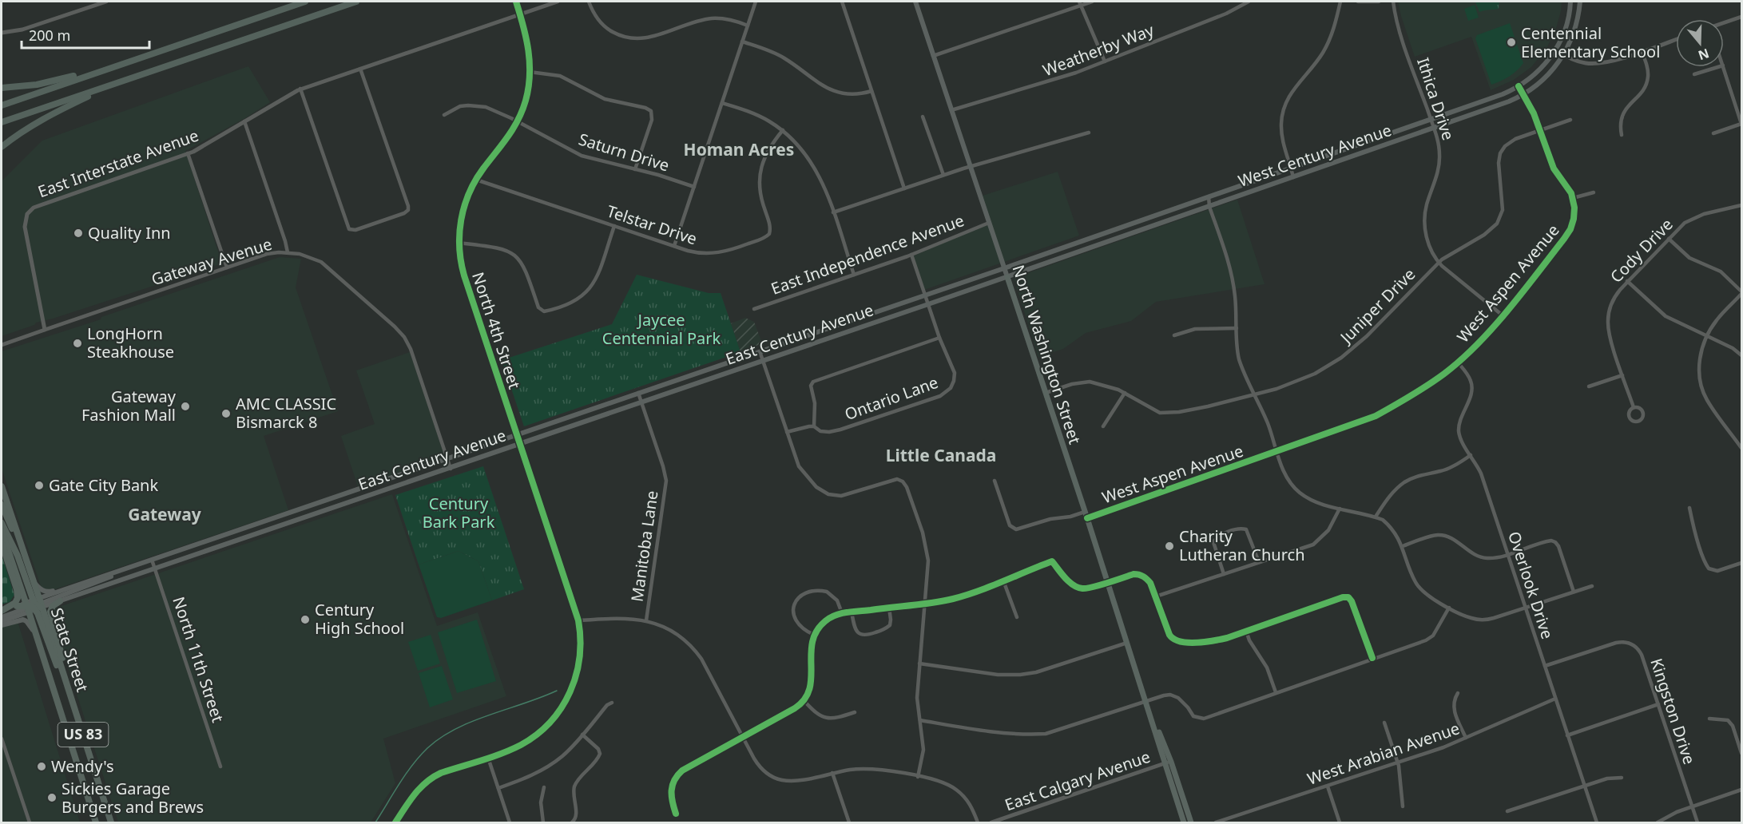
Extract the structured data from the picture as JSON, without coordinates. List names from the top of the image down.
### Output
{
  "streets": {
    "highway": ["State Street", "US 83"],
    "main road": ["West Century Avenue", "East Century Avenue", "North Washington Street"],
    "street": [
      "Weatherby Way",
      "Ithica Drive",
      "Saturn Drive",
      "East Interstate Avenue",
      "Telstar Drive",
      "Cody Drive",
      "East Independence Avenue",
      "Gateway Avenue",
      "West Aspen Avenue",
      "Juniper Drive",
      "North 4th Street",
      "Ontario Lane",
      "Manitoba Lane",
      "Overlook Drive",
      "North 11th Street",
      "Kingston Drive",
      "West Arabian Avenue",
      "East Calgary Avenue"
    ]
  },
  "crossings": [
    ["Weatherby Way", "North Washington Street"],
    ["Ithica Drive", "West Century Avenue"],
    ["Ithica Drive", "West Aspen Avenue"],
    ["Ithica Drive", "Juniper Drive"],
    ["Saturn Drive", "North 4th Street"],
    ["West Century Avenue", "East Century Avenue"],
    ["West Century Avenue", "North Washington Street"],
    ["East Interstate Avenue", "Gateway Avenue"],
    ["East Interstate Avenue", "North 4th Street"],
    ["Telstar Drive", "North 4th Street"],
    ["East Independence Avenue", "North Washington Street"],
    ["East Independence Avenue", "Ontario Lane"],
    ["Gateway Avenue", "East Century Avenue"],
    ["West Aspen Avenue", "North Washington Street"],
    ["West Aspen Avenue", "Overlook Drive"],
    ["Juniper Drive", "North Washington Street"],
    ["North 4th Street", "East Century Avenue"],
    ["East Century Avenue", "North Washington Street"],
    ["East Century Avenue", "Ontario Lane"],
    ["East Century Avenue", "Manitoba Lane"],
    ["East Century Avenue", "State Street"],
    ["East Century Avenue", "North 11th Street"],
    ["North Washington Street", "East Calgary Avenue"],
    ["Overlook Drive", "Kingston Drive"],
    ["Overlook Drive", "West Arabian Avenue"]
  ],
  "districts": ["Homan Acres", "Little Canada", "Gateway"],
  "parks": ["Jaycee Centennial Park", "Century Bark Park"],
  "places": [
    "Centennial Elementary School",
    "Quality Inn",
    "LongHorn Steakhouse",
    "Gateway Fashion Mall",
    "AMC CLASSIC Bismarck 8",
    "Gate City Bank",
    "Charity Lutheran Church",
    "Century High School",
    "Wendy's",
    "Sickies Garage Burgers and Brews"
  ],
  "scale_bar": "200 m",
  "north": "bottom"
}
